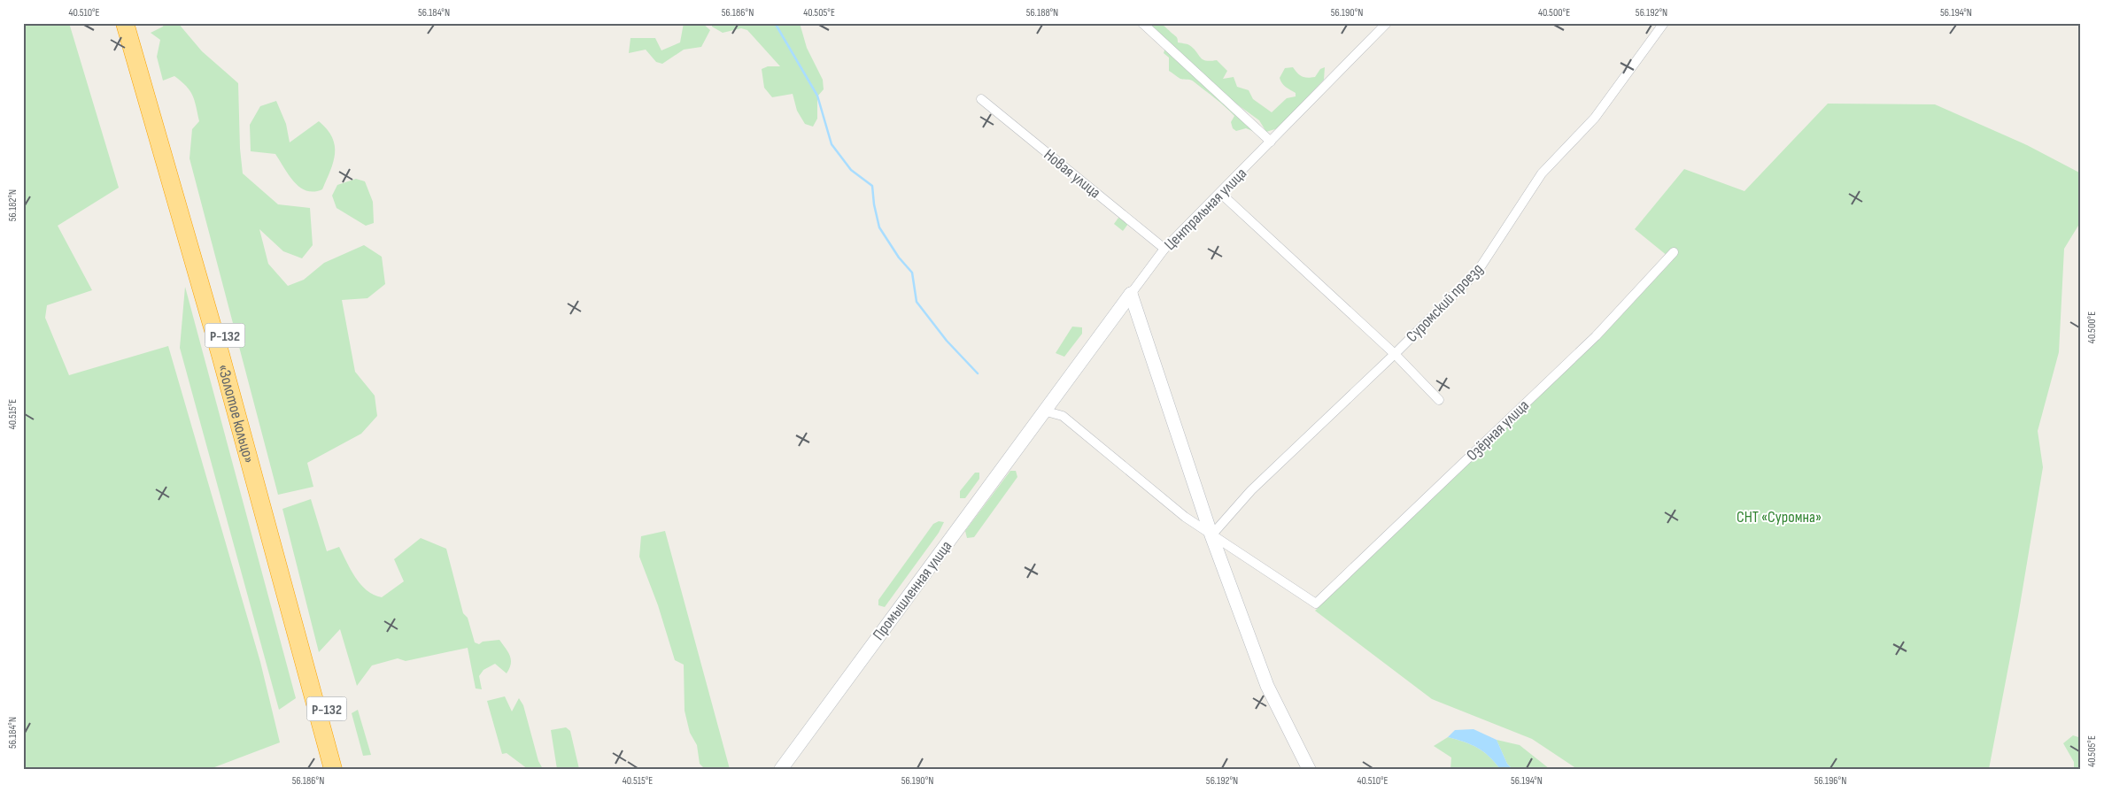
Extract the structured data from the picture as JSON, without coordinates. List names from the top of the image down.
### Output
{
  "streets": {
    "highway": ["Р-132", "«Золотое кольцо»"],
    "street": [
      "Новая улица",
      "Центральная улица",
      "Суромский проезд",
      "Озёрная улица",
      "Промышленная улица"
    ]
  },
  "crossings": [
    ["Новая улица", "Центральная улица"],
    ["Центральная улица", "Промышленная улица"],
    ["Суромский проезд", "Озёрная улица"],
    ["Р-132", "«Золотое кольцо»"]
  ],
  "parks": ["СНТ «Суромна»"],
  "coordinates": [
    "40.510°E",
    "56.184°N",
    "56.186°N",
    "40.505°E",
    "56.188°N",
    "56.190°N",
    "40.500°E",
    "56.192°N",
    "56.194°N",
    "56.182°N",
    "40.515°E",
    "56.196°N"
  ]
}
